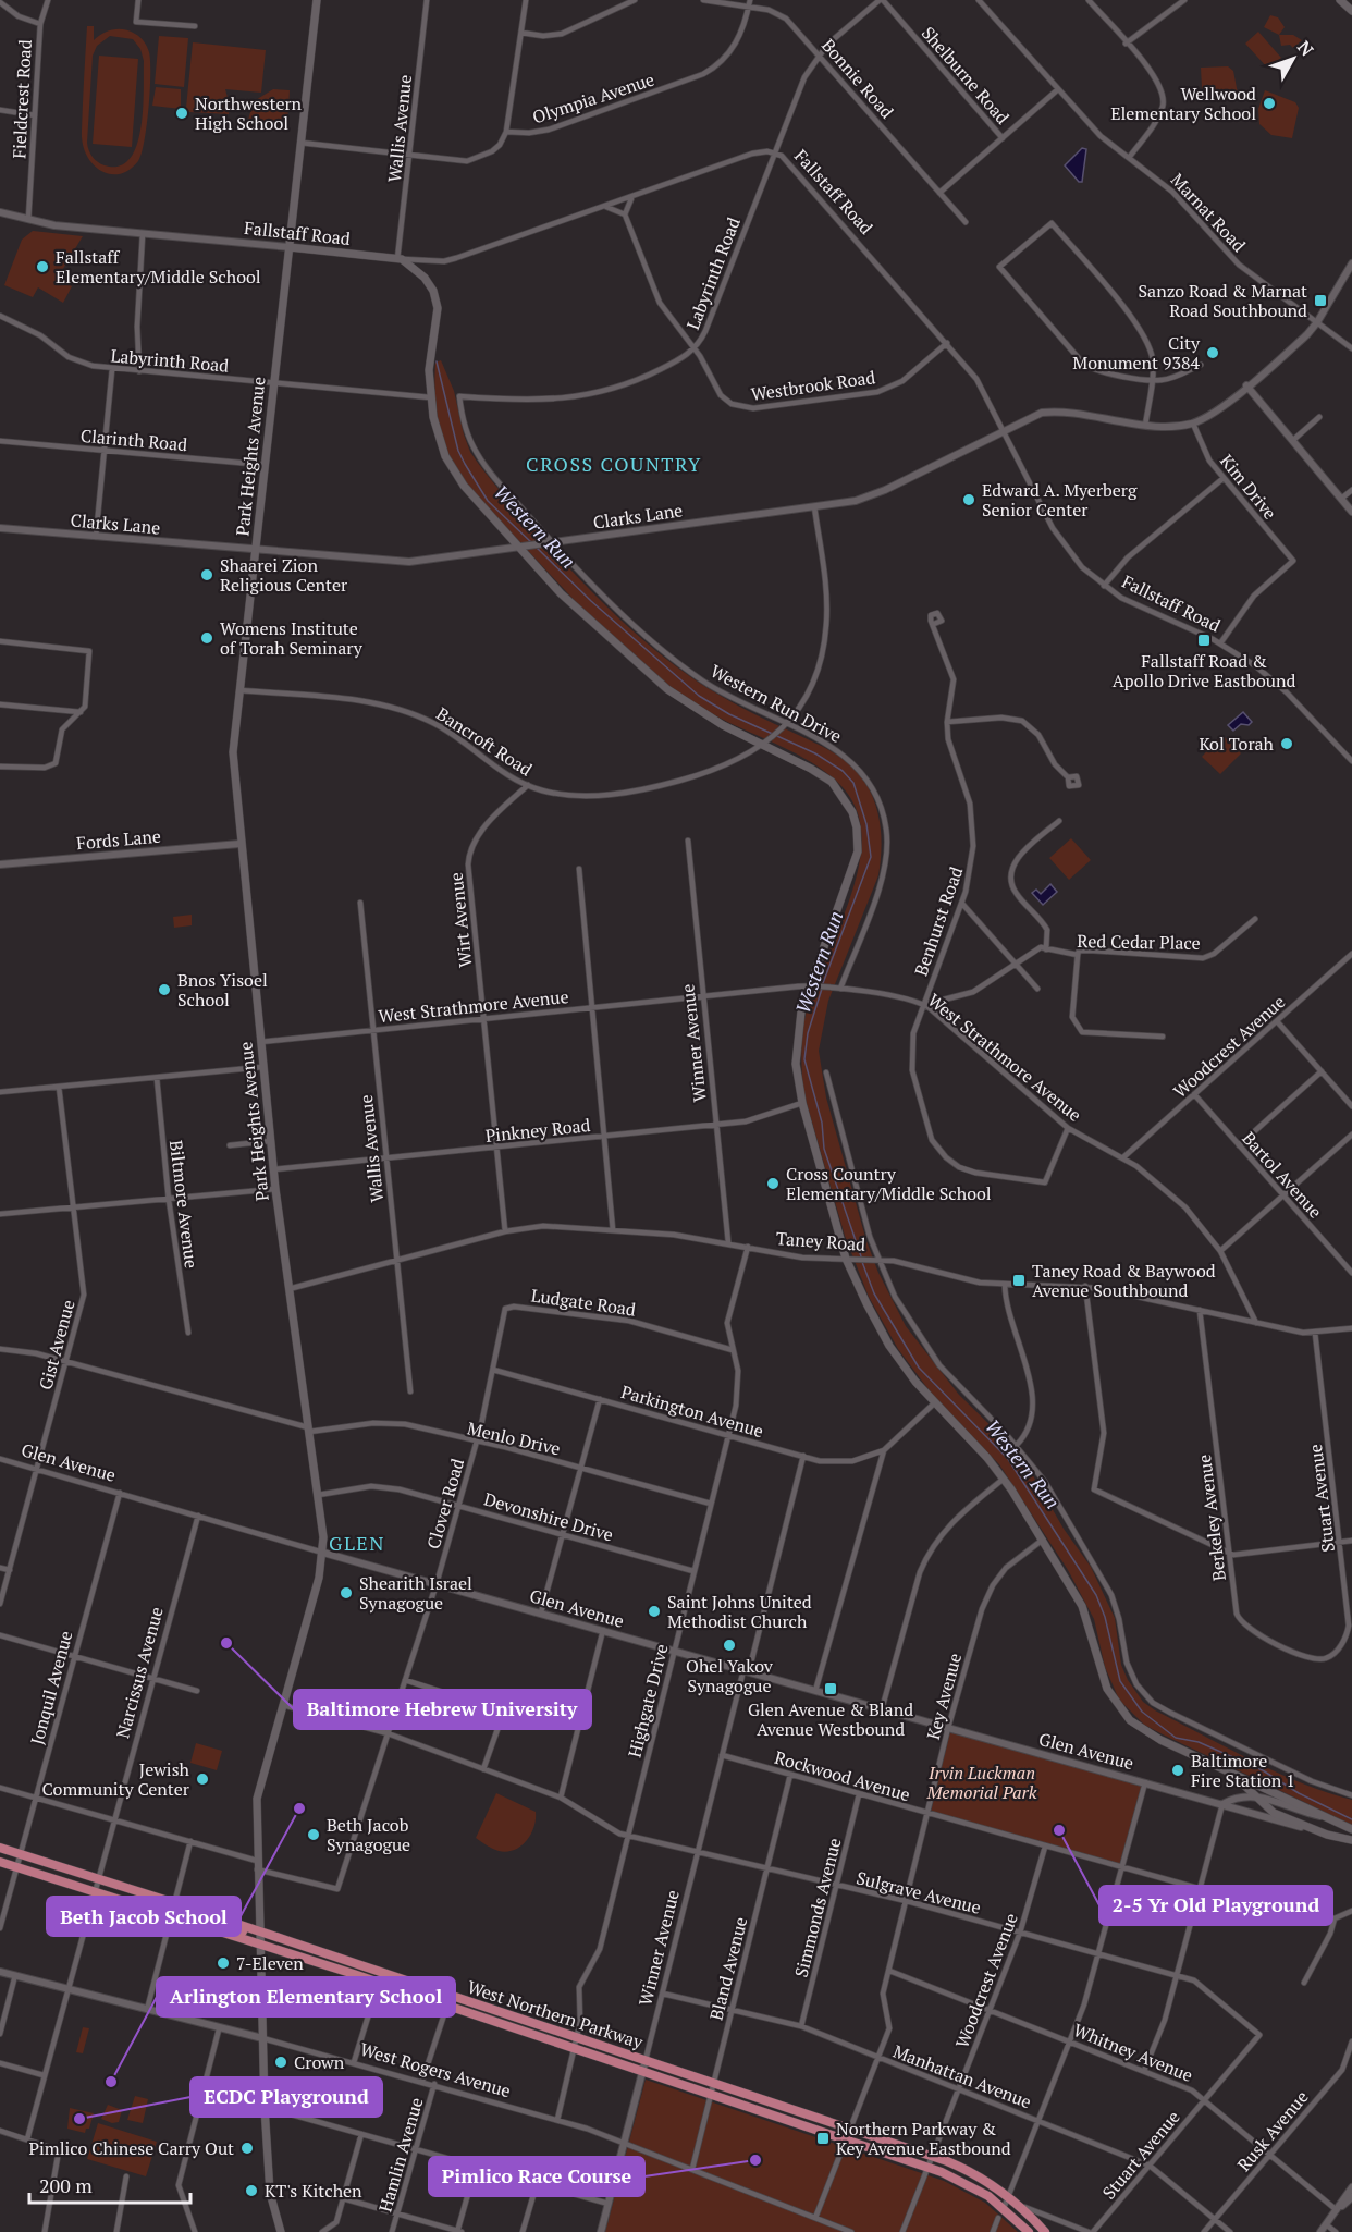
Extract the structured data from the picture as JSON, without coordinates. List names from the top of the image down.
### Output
{
  "streets": {
    "main road": ["Fallstaff Road", "Park Heights Avenue", "West Northern Parkway"],
    "street": [
      "Shelburne Road",
      "Bonnie Road",
      "Olympia Avenue",
      "Fieldcrest Road",
      "Wallis Avenue",
      "Marnat Road",
      "Labyrinth Road",
      "Westbrook Road",
      "Clarinth Road",
      "Kim Drive",
      "Clarks Lane",
      "Western Run Drive",
      "Bancroft Road",
      "Fords Lane",
      "Wirt Avenue",
      "Benhurst Road",
      "Red Cedar Place",
      "West Strathmore Avenue",
      "Winner Avenue",
      "Woodcrest Avenue",
      "Pinkney Road",
      "Bartol Avenue",
      "Biltmore Avenue",
      "Taney Road",
      "Ludgate Road",
      "Gist Avenue",
      "Parkington Avenue",
      "Menlo Drive",
      "Glen Avenue",
      "Stuart Avenue",
      "Clover Road",
      "Devonshire Drive",
      "Berkeley Avenue",
      "Narcissus Avenue",
      "Jonquil Avenue",
      "Key Avenue",
      "Highgate Drive",
      "Rockwood Avenue",
      "Sulgrave Avenue",
      "Simmonds Avenue",
      "Bland Avenue",
      "Whitney Avenue",
      "West Rogers Avenue",
      "Manhattan Avenue",
      "Rusk Avenue",
      "Hamlin Avenue"
    ]
  },
  "crossings": [
    ["Shelburne Road", "Labyrinth Road"],
    ["Bonnie Road", "Olympia Avenue"],
    ["Bonnie Road", "Labyrinth Road"],
    ["Fieldcrest Road", "Fallstaff Road"],
    ["Wallis Avenue", "Fallstaff Road"],
    ["Wallis Avenue", "West Strathmore Avenue"],
    ["Wallis Avenue", "Pinkney Road"],
    ["Wallis Avenue", "Taney Road"],
    ["Fallstaff Road", "Labyrinth Road"],
    ["Fallstaff Road", "Westbrook Road"],
    ["Fallstaff Road", "Park Heights Avenue"],
    ["Fallstaff Road", "Kim Drive"],
    ["Fallstaff Road", "Clarks Lane"],
    ["Marnat Road", "Clarks Lane"],
    ["Labyrinth Road", "Westbrook Road"],
    ["Labyrinth Road", "Park Heights Avenue"],
    ["Labyrinth Road", "Western Run Drive"],
    ["Clarinth Road", "Park Heights Avenue"],
    ["Park Heights Avenue", "Clarks Lane"],
    ["Park Heights Avenue", "Bancroft Road"],
    ["Park Heights Avenue", "Fords Lane"],
    ["Park Heights Avenue", "West Strathmore Avenue"],
    ["Park Heights Avenue", "Pinkney Road"],
    ["Park Heights Avenue", "Taney Road"],
    ["Park Heights Avenue", "Menlo Drive"],
    ["Park Heights Avenue", "Glen Avenue"],
    ["Park Heights Avenue", "Clover Road"],
    ["Park Heights Avenue", "Devonshire Drive"],
    ["Park Heights Avenue", "Sulgrave Avenue"],
    ["Park Heights Avenue", "West Northern Parkway"],
    ["Park Heights Avenue", "West Rogers Avenue"],
    ["Kim Drive", "Clarks Lane"],
    ["Clarks Lane", "Western Run Drive"],
    ["Clarks Lane", "Bancroft Road"],
    ["Western Run Drive", "Bancroft Road"],
    ["Western Run Drive", "West Strathmore Avenue"],
    ["Bancroft Road", "Wirt Avenue"],
    ["Wirt Avenue", "West Strathmore Avenue"],
    ["Wirt Avenue", "Pinkney Road"],
    ["Wirt Avenue", "Taney Road"],
    ["Benhurst Road", "West Strathmore Avenue"],
    ["West Strathmore Avenue", "Winner Avenue"],
    ["West Strathmore Avenue", "Woodcrest Avenue"],
    ["West Strathmore Avenue", "Taney Road"],
    ["Winner Avenue", "Pinkney Road"],
    ["Winner Avenue", "Taney Road"],
    ["Winner Avenue", "Parkington Avenue"],
    ["Winner Avenue", "Glen Avenue"],
    ["Winner Avenue", "Rockwood Avenue"],
    ["Winner Avenue", "Sulgrave Avenue"],
    ["Winner Avenue", "West Northern Parkway"],
    ["Winner Avenue", "West Rogers Avenue"],
    ["Winner Avenue", "Manhattan Avenue"],
    ["Woodcrest Avenue", "Bartol Avenue"],
    ["Woodcrest Avenue", "Rockwood Avenue"],
    ["Woodcrest Avenue", "Sulgrave Avenue"],
    ["Woodcrest Avenue", "West Northern Parkway"],
    ["Woodcrest Avenue", "Whitney Avenue"],
    ["Woodcrest Avenue", "Manhattan Avenue"],
    ["Taney Road", "Stuart Avenue"],
    ["Taney Road", "Berkeley Avenue"],
    ["Taney Road", "Highgate Drive"],
    ["Ludgate Road", "Clover Road"],
    ["Ludgate Road", "Highgate Drive"],
    ["Gist Avenue", "Menlo Drive"],
    ["Gist Avenue", "Glen Avenue"],
    ["Parkington Avenue", "Clover Road"],
    ["Parkington Avenue", "Highgate Drive"],
    ["Menlo Drive", "Clover Road"],
    ["Menlo Drive", "Highgate Drive"],
    ["Glen Avenue", "Clover Road"],
    ["Glen Avenue", "Narcissus Avenue"],
    ["Glen Avenue", "Jonquil Avenue"],
    ["Glen Avenue", "Key Avenue"],
    ["Glen Avenue", "Highgate Drive"],
    ["Stuart Avenue", "Berkeley Avenue"],
    ["Stuart Avenue", "Sulgrave Avenue"],
    ["Stuart Avenue", "Whitney Avenue"],
    ["Stuart Avenue", "Manhattan Avenue"],
    ["Clover Road", "Devonshire Drive"],
    ["Clover Road", "Sulgrave Avenue"],
    ["Devonshire Drive", "Highgate Drive"],
    ["Narcissus Avenue", "West Northern Parkway"],
    ["Narcissus Avenue", "West Rogers Avenue"],
    ["Jonquil Avenue", "West Northern Parkway"],
    ["Key Avenue", "Rockwood Avenue"],
    ["Key Avenue", "Sulgrave Avenue"],
    ["Key Avenue", "West Northern Parkway"],
    ["Key Avenue", "Whitney Avenue"],
    ["Key Avenue", "West Rogers Avenue"],
    ["Key Avenue", "Manhattan Avenue"],
    ["Highgate Drive", "Sulgrave Avenue"],
    ["Highgate Drive", "West Northern Parkway"],
    ["Highgate Drive", "West Rogers Avenue"],
    ["Rockwood Avenue", "Simmonds Avenue"],
    ["Rockwood Avenue", "Bland Avenue"],
    ["Sulgrave Avenue", "Simmonds Avenue"],
    ["Sulgrave Avenue", "Bland Avenue"],
    ["Simmonds Avenue", "Manhattan Avenue"],
    ["Bland Avenue", "West Northern Parkway"],
    ["Bland Avenue", "West Rogers Avenue"],
    ["Bland Avenue", "Manhattan Avenue"],
    ["West Northern Parkway", "Hamlin Avenue"],
    ["Whitney Avenue", "Rusk Avenue"],
    ["West Rogers Avenue", "Hamlin Avenue"],
    ["Manhattan Avenue", "Rusk Avenue"]
  ],
  "districts": ["CROSS COUNTRY", "GLEN"],
  "water": ["Western Run"],
  "parks": ["Irvin Luckman Memorial Park"],
  "places": {
    "other": [
      "Wellwood Elementary School",
      "Northwestern High School",
      "Fallstaff Elementary/Middle School",
      "City Monument 9384",
      "Edward A. Myerberg Senior Center",
      "Shaarei Zion Religious Center",
      "Womens Institute of Torah Seminary",
      "Kol Torah",
      "Bnos Yisoel School",
      "Cross Country Elementary/Middle School",
      "Shearith Israel Synagogue",
      "Saint Johns United Methodist Church",
      "Baltimore Hebrew University",
      "Ohel Yakov Synagogue",
      "Baltimore Fire Station 1",
      "Jewish Community Center",
      "Beth Jacob School",
      "2-5 Yr Old Playground",
      "Beth Jacob Synagogue",
      "7-Eleven",
      "Crown",
      "Arlington Elementary School",
      "ECDC Playground",
      "Pimlico Chinese Carry Out",
      "Pimlico Race Course",
      "KT's Kitchen"
    ],
    "transit": [
      "Sanzo Road & Marnat Road Southbound",
      "Fallstaff Road & Apollo Drive Eastbound",
      "Taney Road & Baywood Avenue Southbound",
      "Glen Avenue & Bland Avenue Westbound",
      "Northern Parkway & Key Avenue Eastbound"
    ]
  },
  "scale_bar": "200 m",
  "north": "top right"
}
